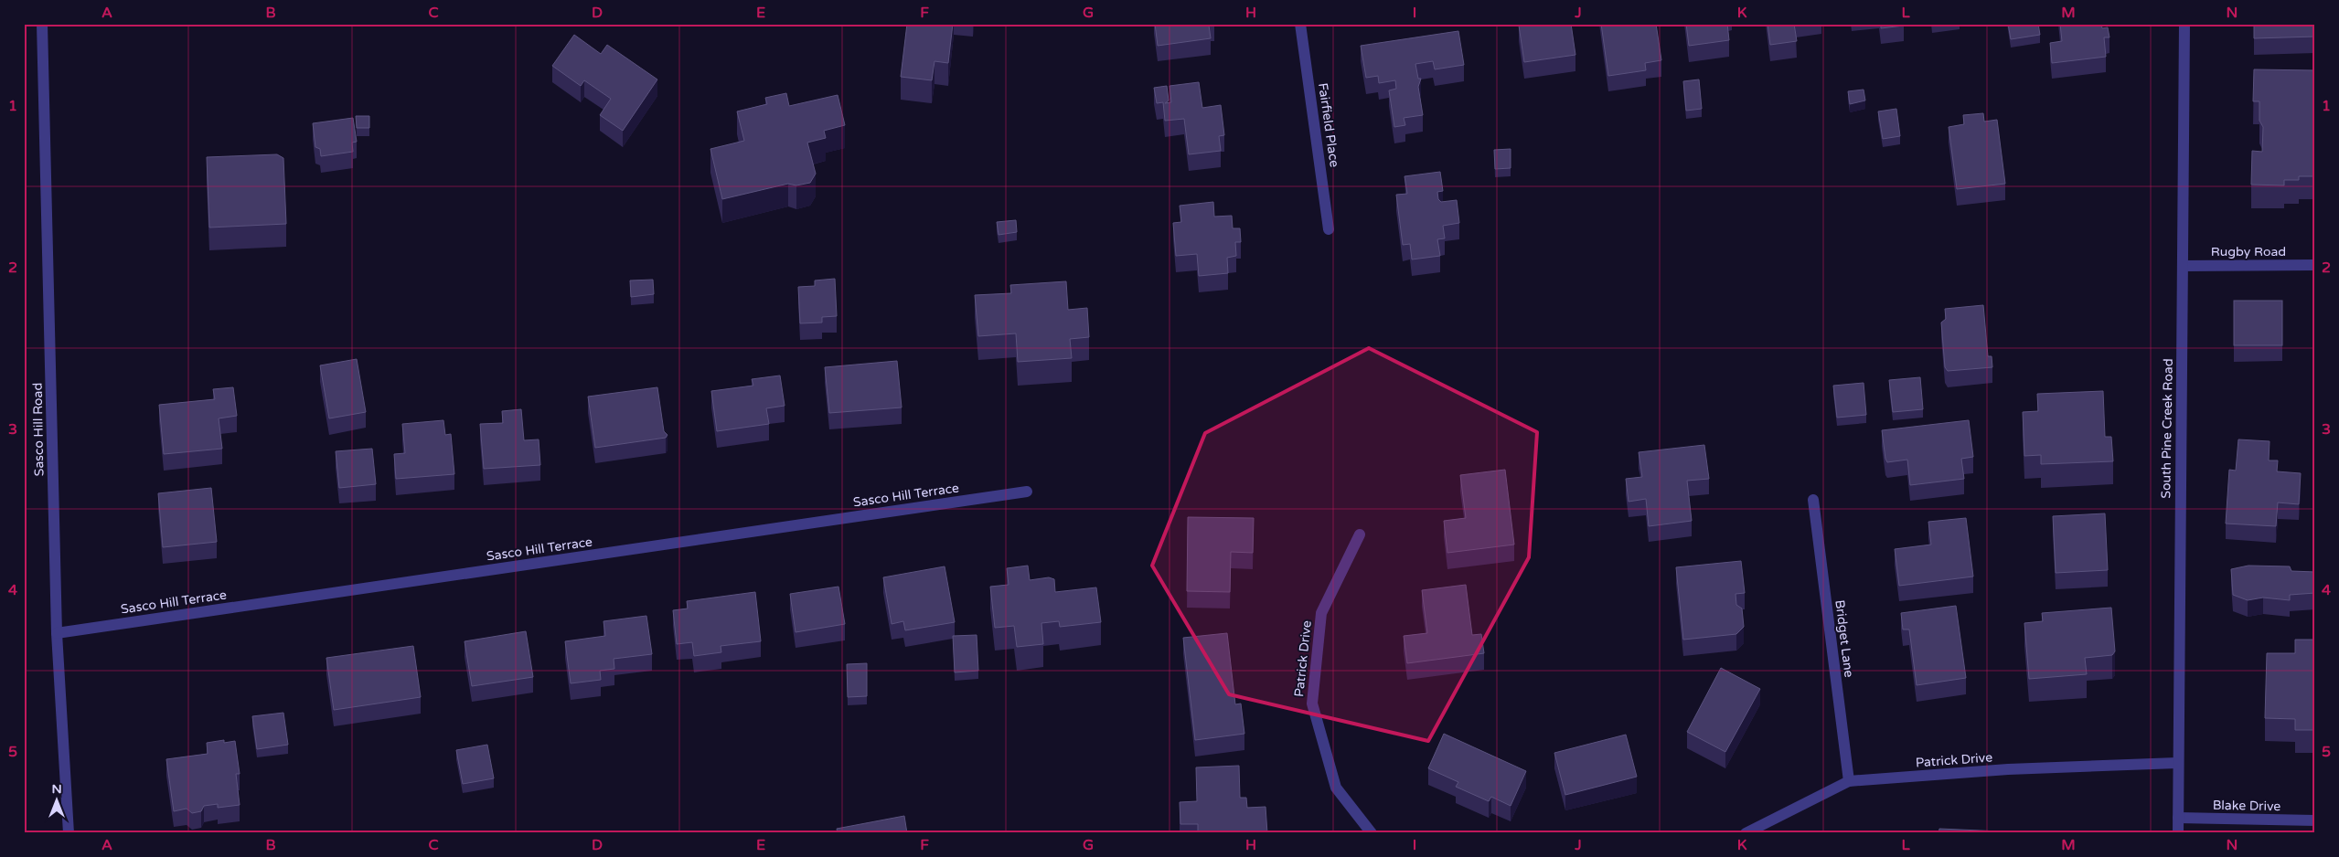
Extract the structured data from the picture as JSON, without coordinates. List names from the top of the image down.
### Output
{
  "streets": {
    "street": [
      "Fairfield Place",
      "Rugby Road",
      "South Pine Creek Road",
      "Sasco Hill Road",
      "Sasco Hill Terrace",
      "Bridget Lane",
      "Patrick Drive",
      "Blake Drive"
    ]
  },
  "crossings": [
    ["Rugby Road", "South Pine Creek Road"],
    ["South Pine Creek Road", "Patrick Drive"],
    ["South Pine Creek Road", "Blake Drive"],
    ["Sasco Hill Road", "Sasco Hill Terrace"],
    ["Bridget Lane", "Patrick Drive"]
  ],
  "north": "top",
  "grid": {
    "columns": [
      "A",
      "B",
      "C",
      "D",
      "E",
      "F",
      "G",
      "H",
      "I",
      "J",
      "K",
      "L",
      "M",
      "N"
    ],
    "rows": [
      "1",
      "2",
      "3",
      "4",
      "5"
    ]
  }
}
